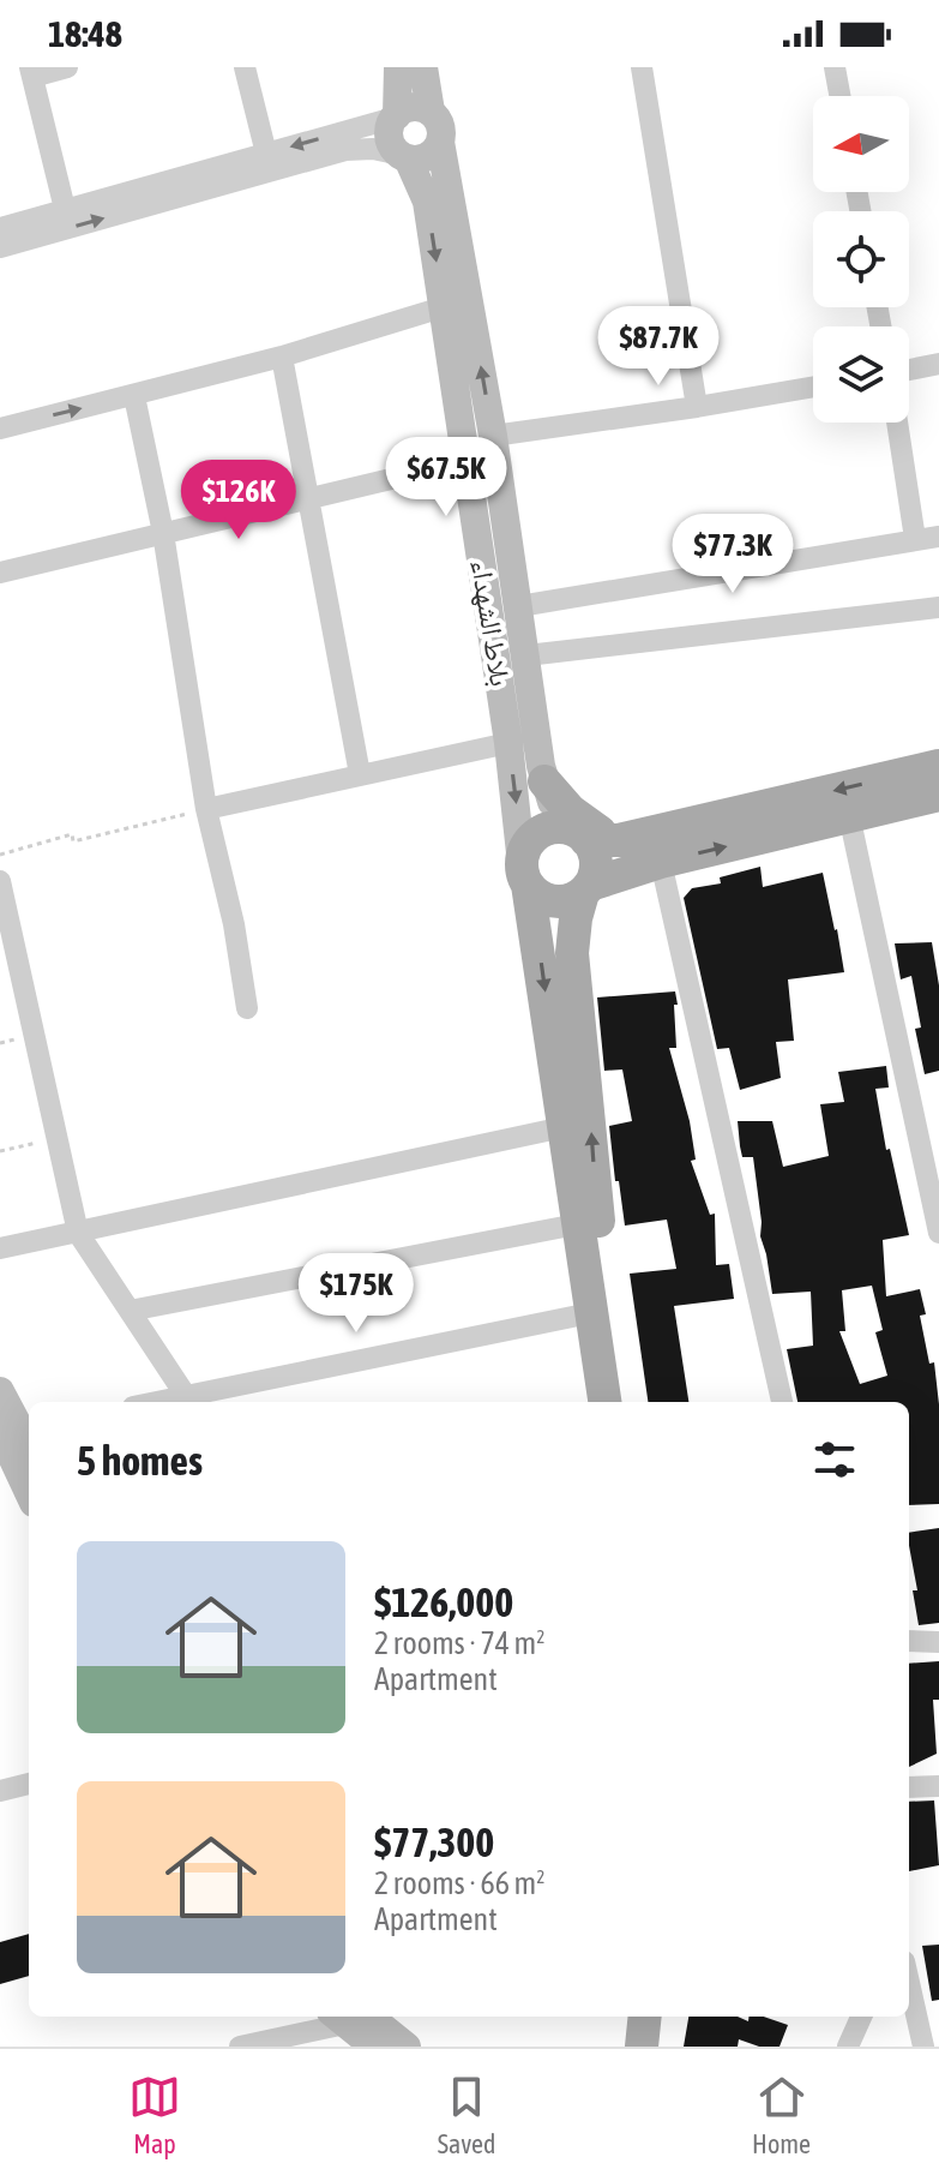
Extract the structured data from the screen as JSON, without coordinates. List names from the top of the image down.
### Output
{
  "streets": {
    "main road": ["بلاط الشهداء"]
  },
  "north": "left",
  "page": {
    "status": "18:48",
    "price": [
      "$87.7K",
      "$67.5K",
      "$126K",
      "$77.3K",
      "$175K"
    ],
    "heading": "5 homes",
    "list": [
      {
        "name": "$126,000",
        "note": "2 rooms · 74 m² · Apartment"
      },
      {
        "name": "$77,300",
        "note": "2 rooms · 66 m² · Apartment"
      }
    ],
    "tabs": ["Map", "Saved", "Home"]
  }
}
